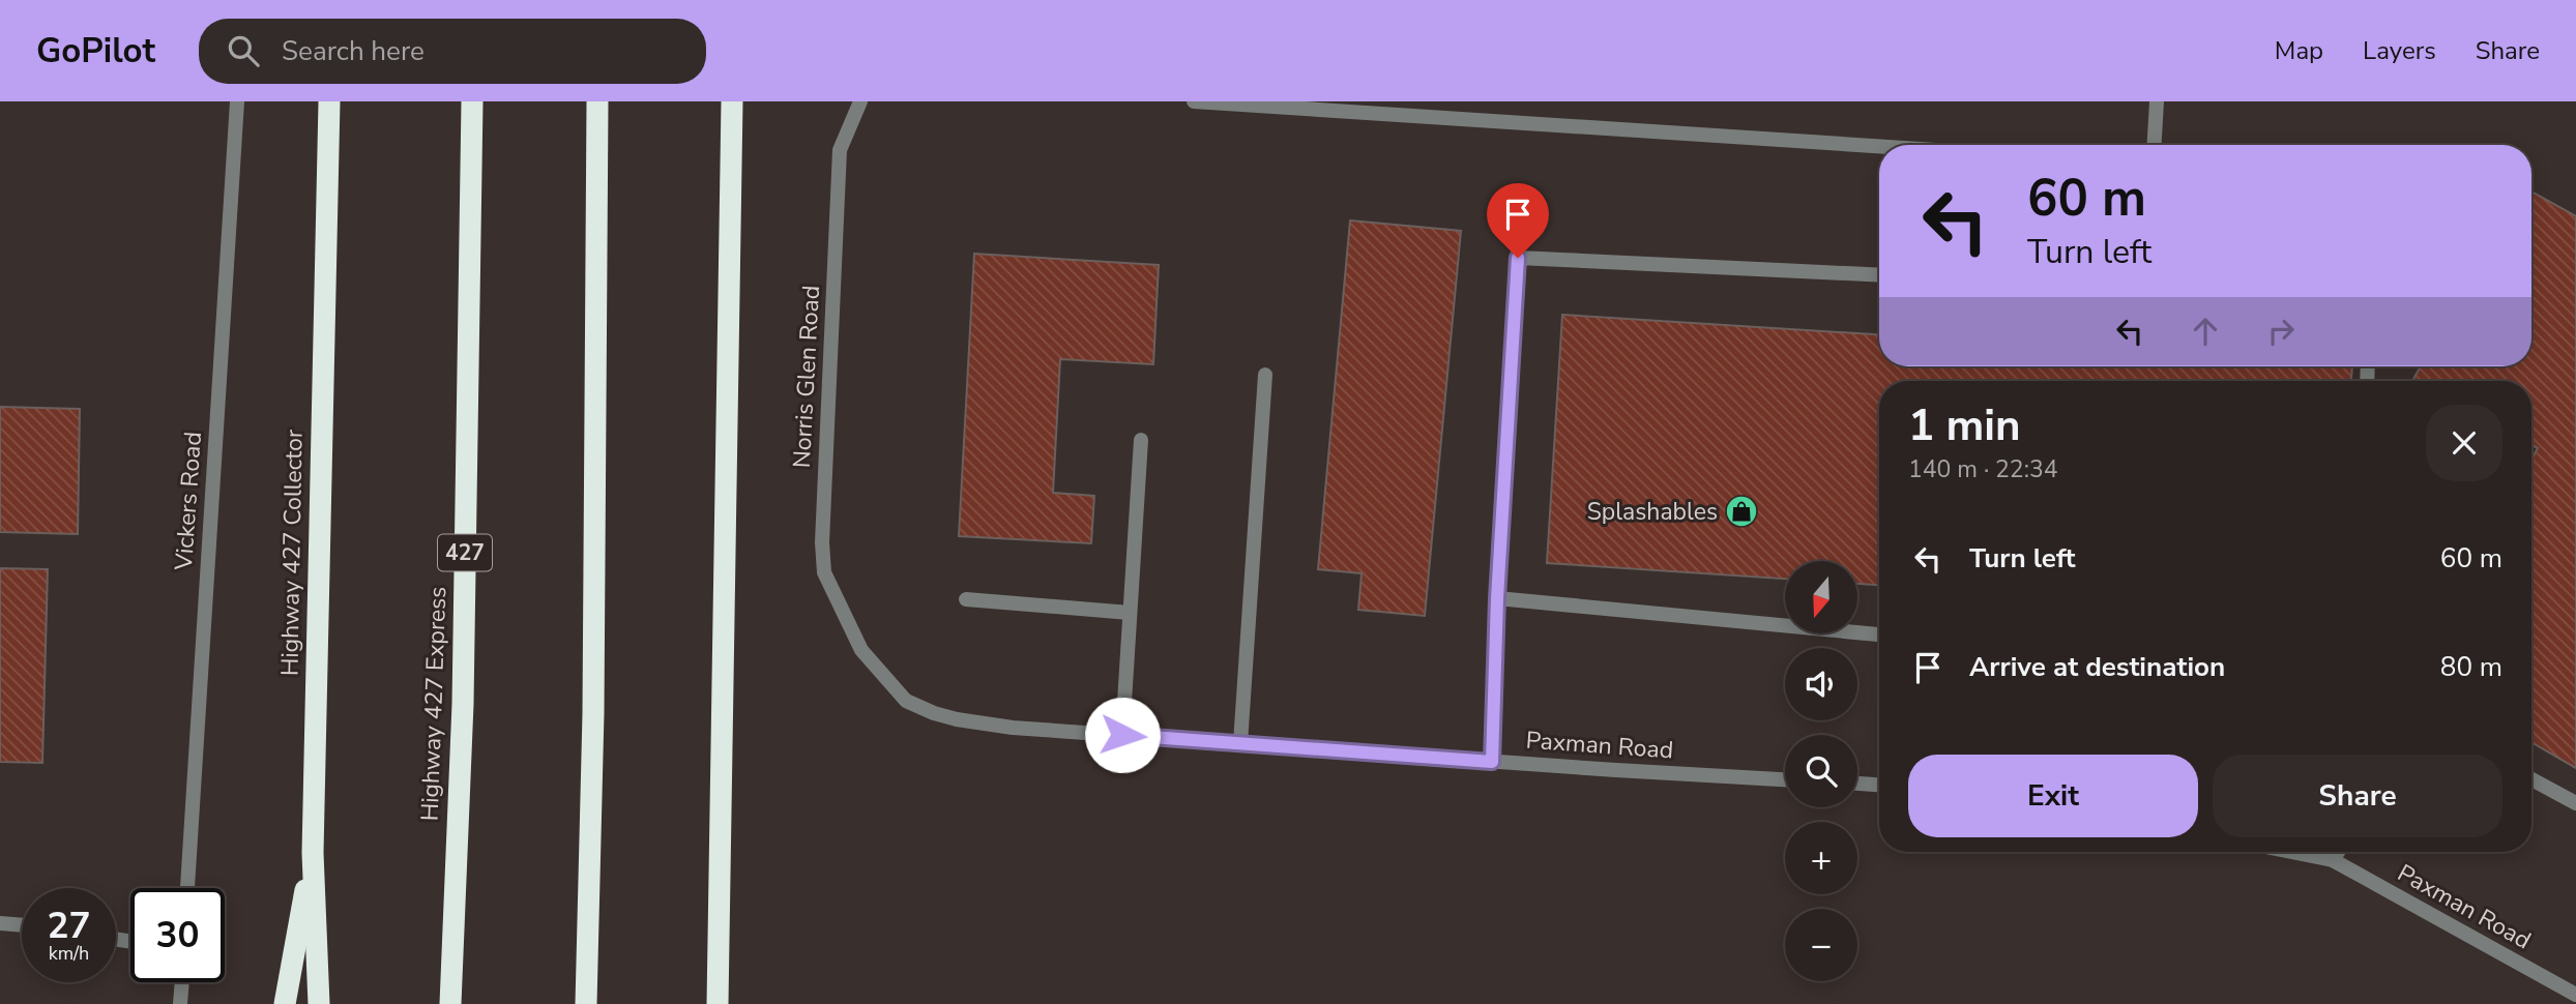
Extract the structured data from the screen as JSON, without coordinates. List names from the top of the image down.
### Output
{
  "streets": {
    "highway": ["Highway 427 Collector", "427", "Highway 427 Express"],
    "street": ["Norris Glen Road", "Vickers Road", "Paxman Road"]
  },
  "crossings": [
    ["Norris Glen Road", "Paxman Road"]
  ],
  "places": {
    "shop": ["Splashables"]
  },
  "north": "bottom",
  "page": {
    "header": "GoPilot",
    "search": "Search here",
    "nav": ["Map", "Layers", "Share"],
    "turn": ["60 m", "Turn left"],
    "heading": ["1 min", "140 m · 22:34"],
    "list": [
      {
        "name": "Turn left",
        "value": "60 m"
      },
      {
        "name": "Arrive at destination",
        "value": "80 m"
      }
    ],
    "map_buttons": ["+", "−"],
    "buttons": ["Exit", "Share"],
    "speed": "27 km/h",
    "limit": "30"
  }
}
